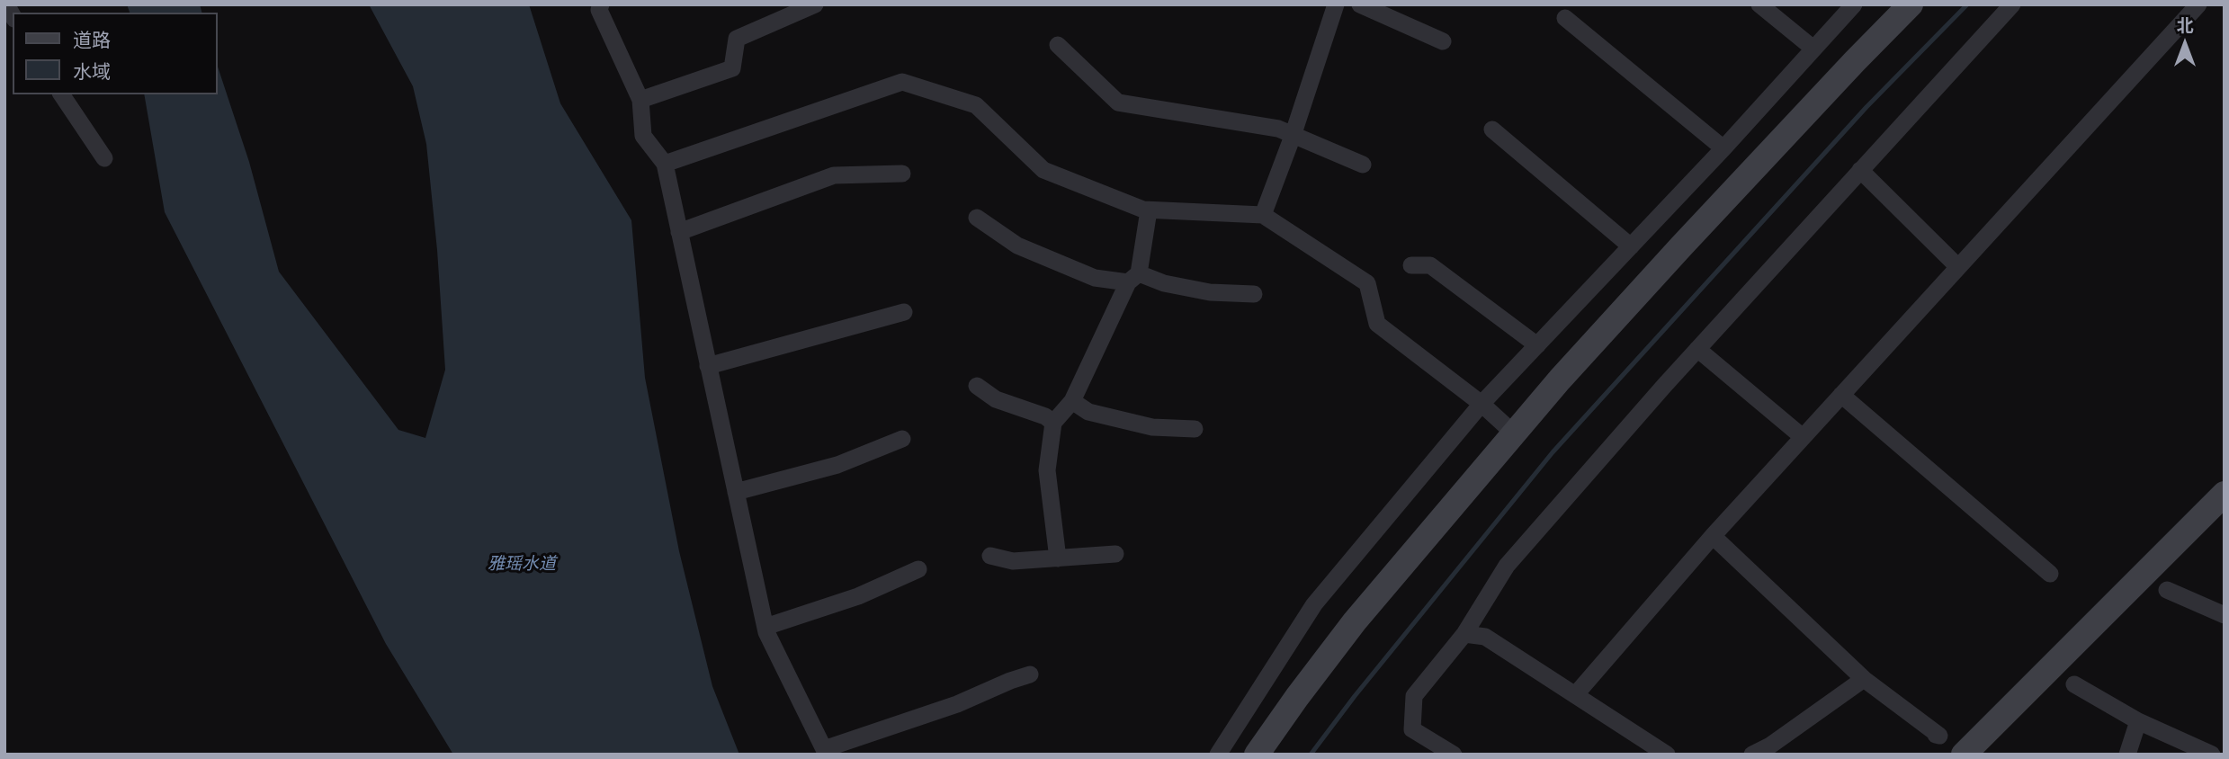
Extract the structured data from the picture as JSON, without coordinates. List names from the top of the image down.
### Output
{
  "water": ["雅瑶水道"],
  "legend": ["道路", "水域"],
  "north": "top"
}
